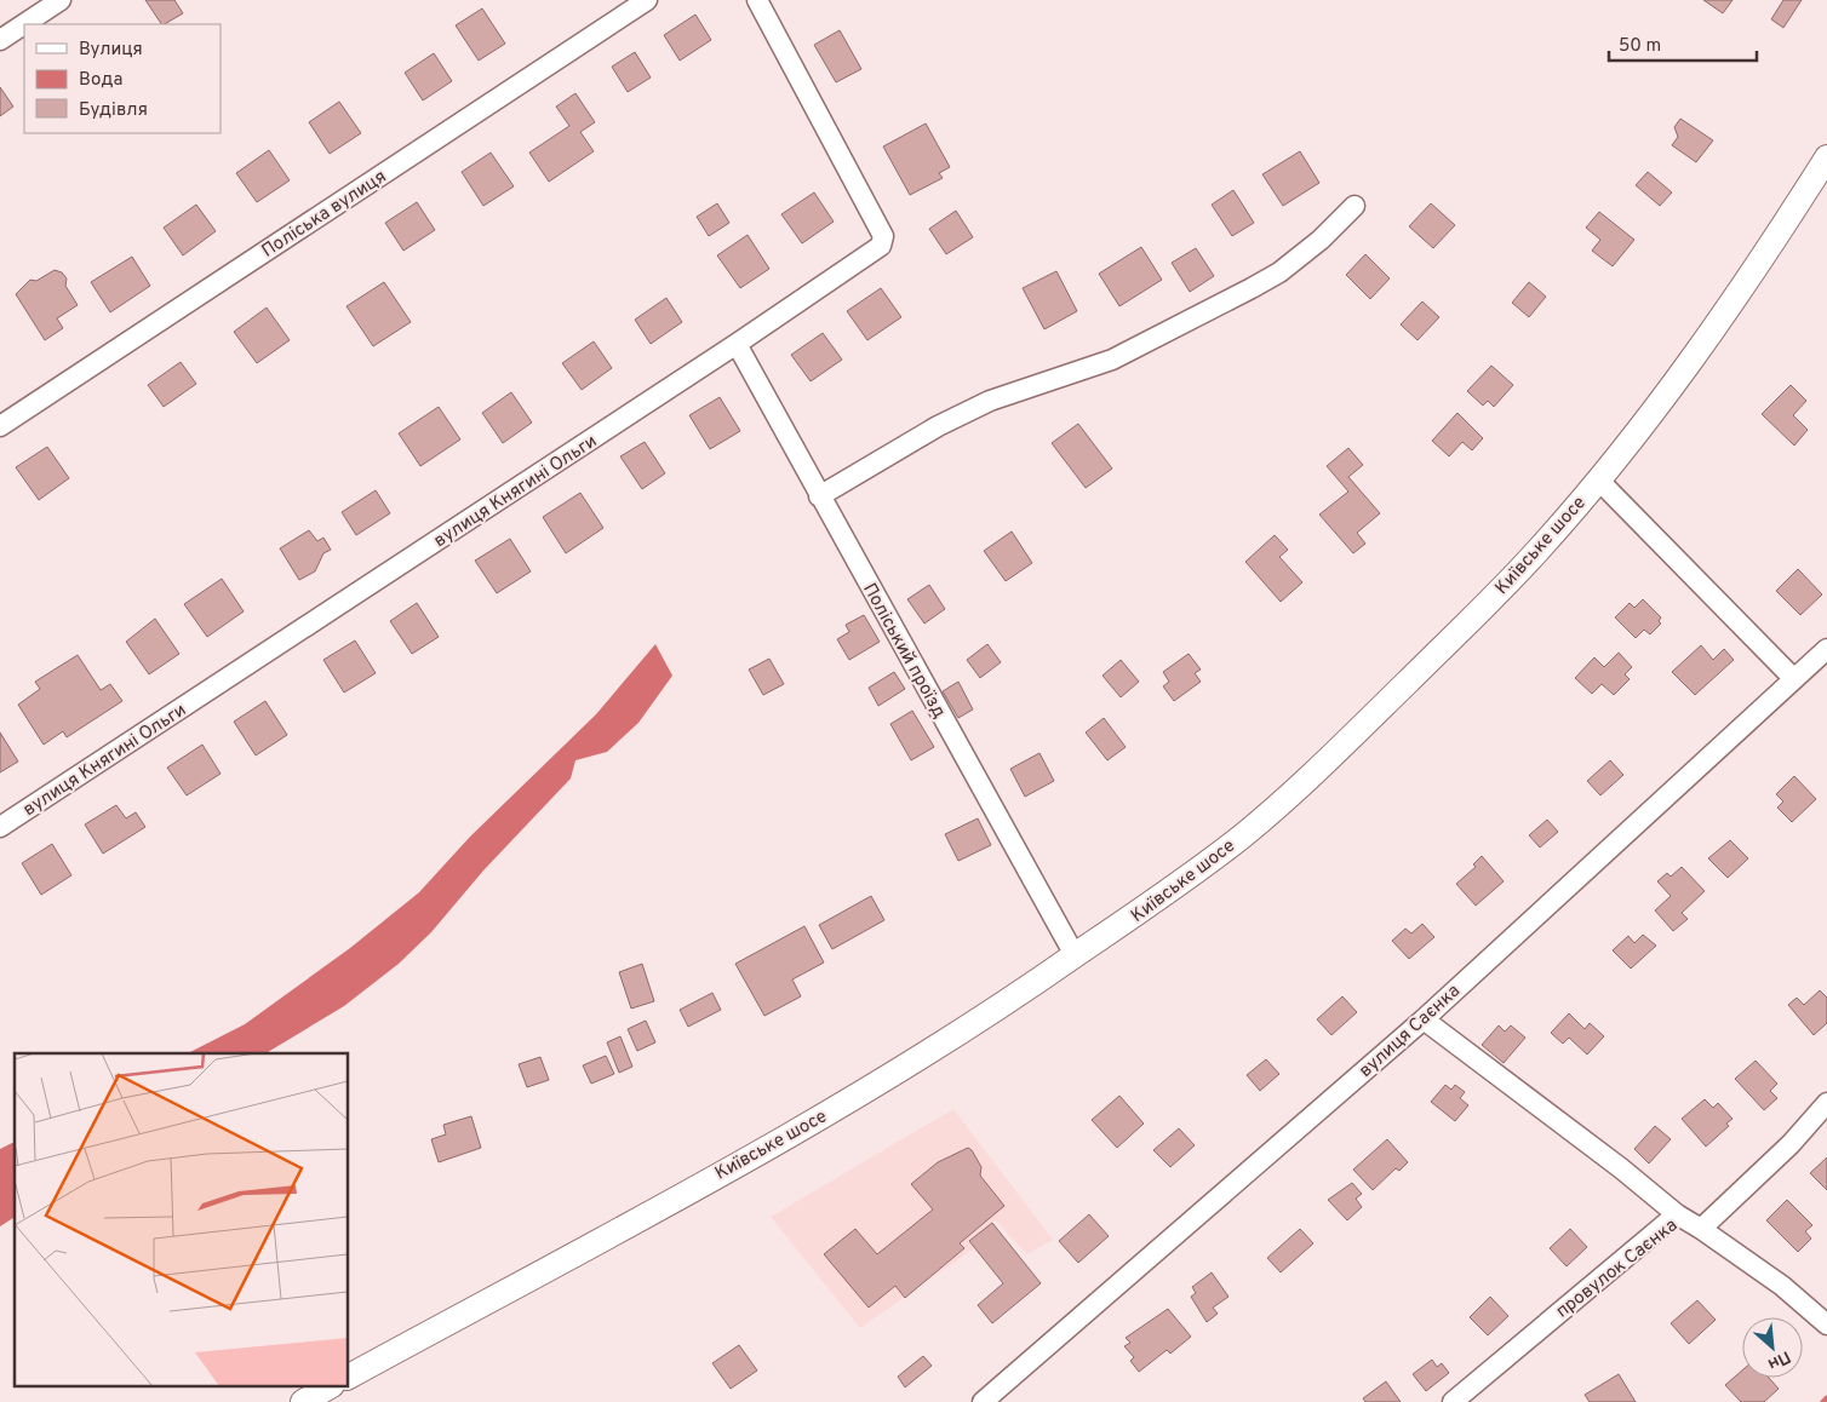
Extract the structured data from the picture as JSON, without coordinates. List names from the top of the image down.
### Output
{
  "streets": {
    "main road": ["Київське шосе"],
    "street": [
      "Поліська вулиця",
      "вулиця Княгині Ольги",
      "Поліський проїзд",
      "вулиця Саєнка",
      "провулок Саєнка"
    ]
  },
  "crossings": [
    ["вулиця Княгині Ольги", "Поліський проїзд"],
    ["Київське шосе", "Поліський проїзд"]
  ],
  "legend": ["Вулиця", "Вода", "Будівля"],
  "scale_bar": "50 m",
  "north": "bottom right"
}
